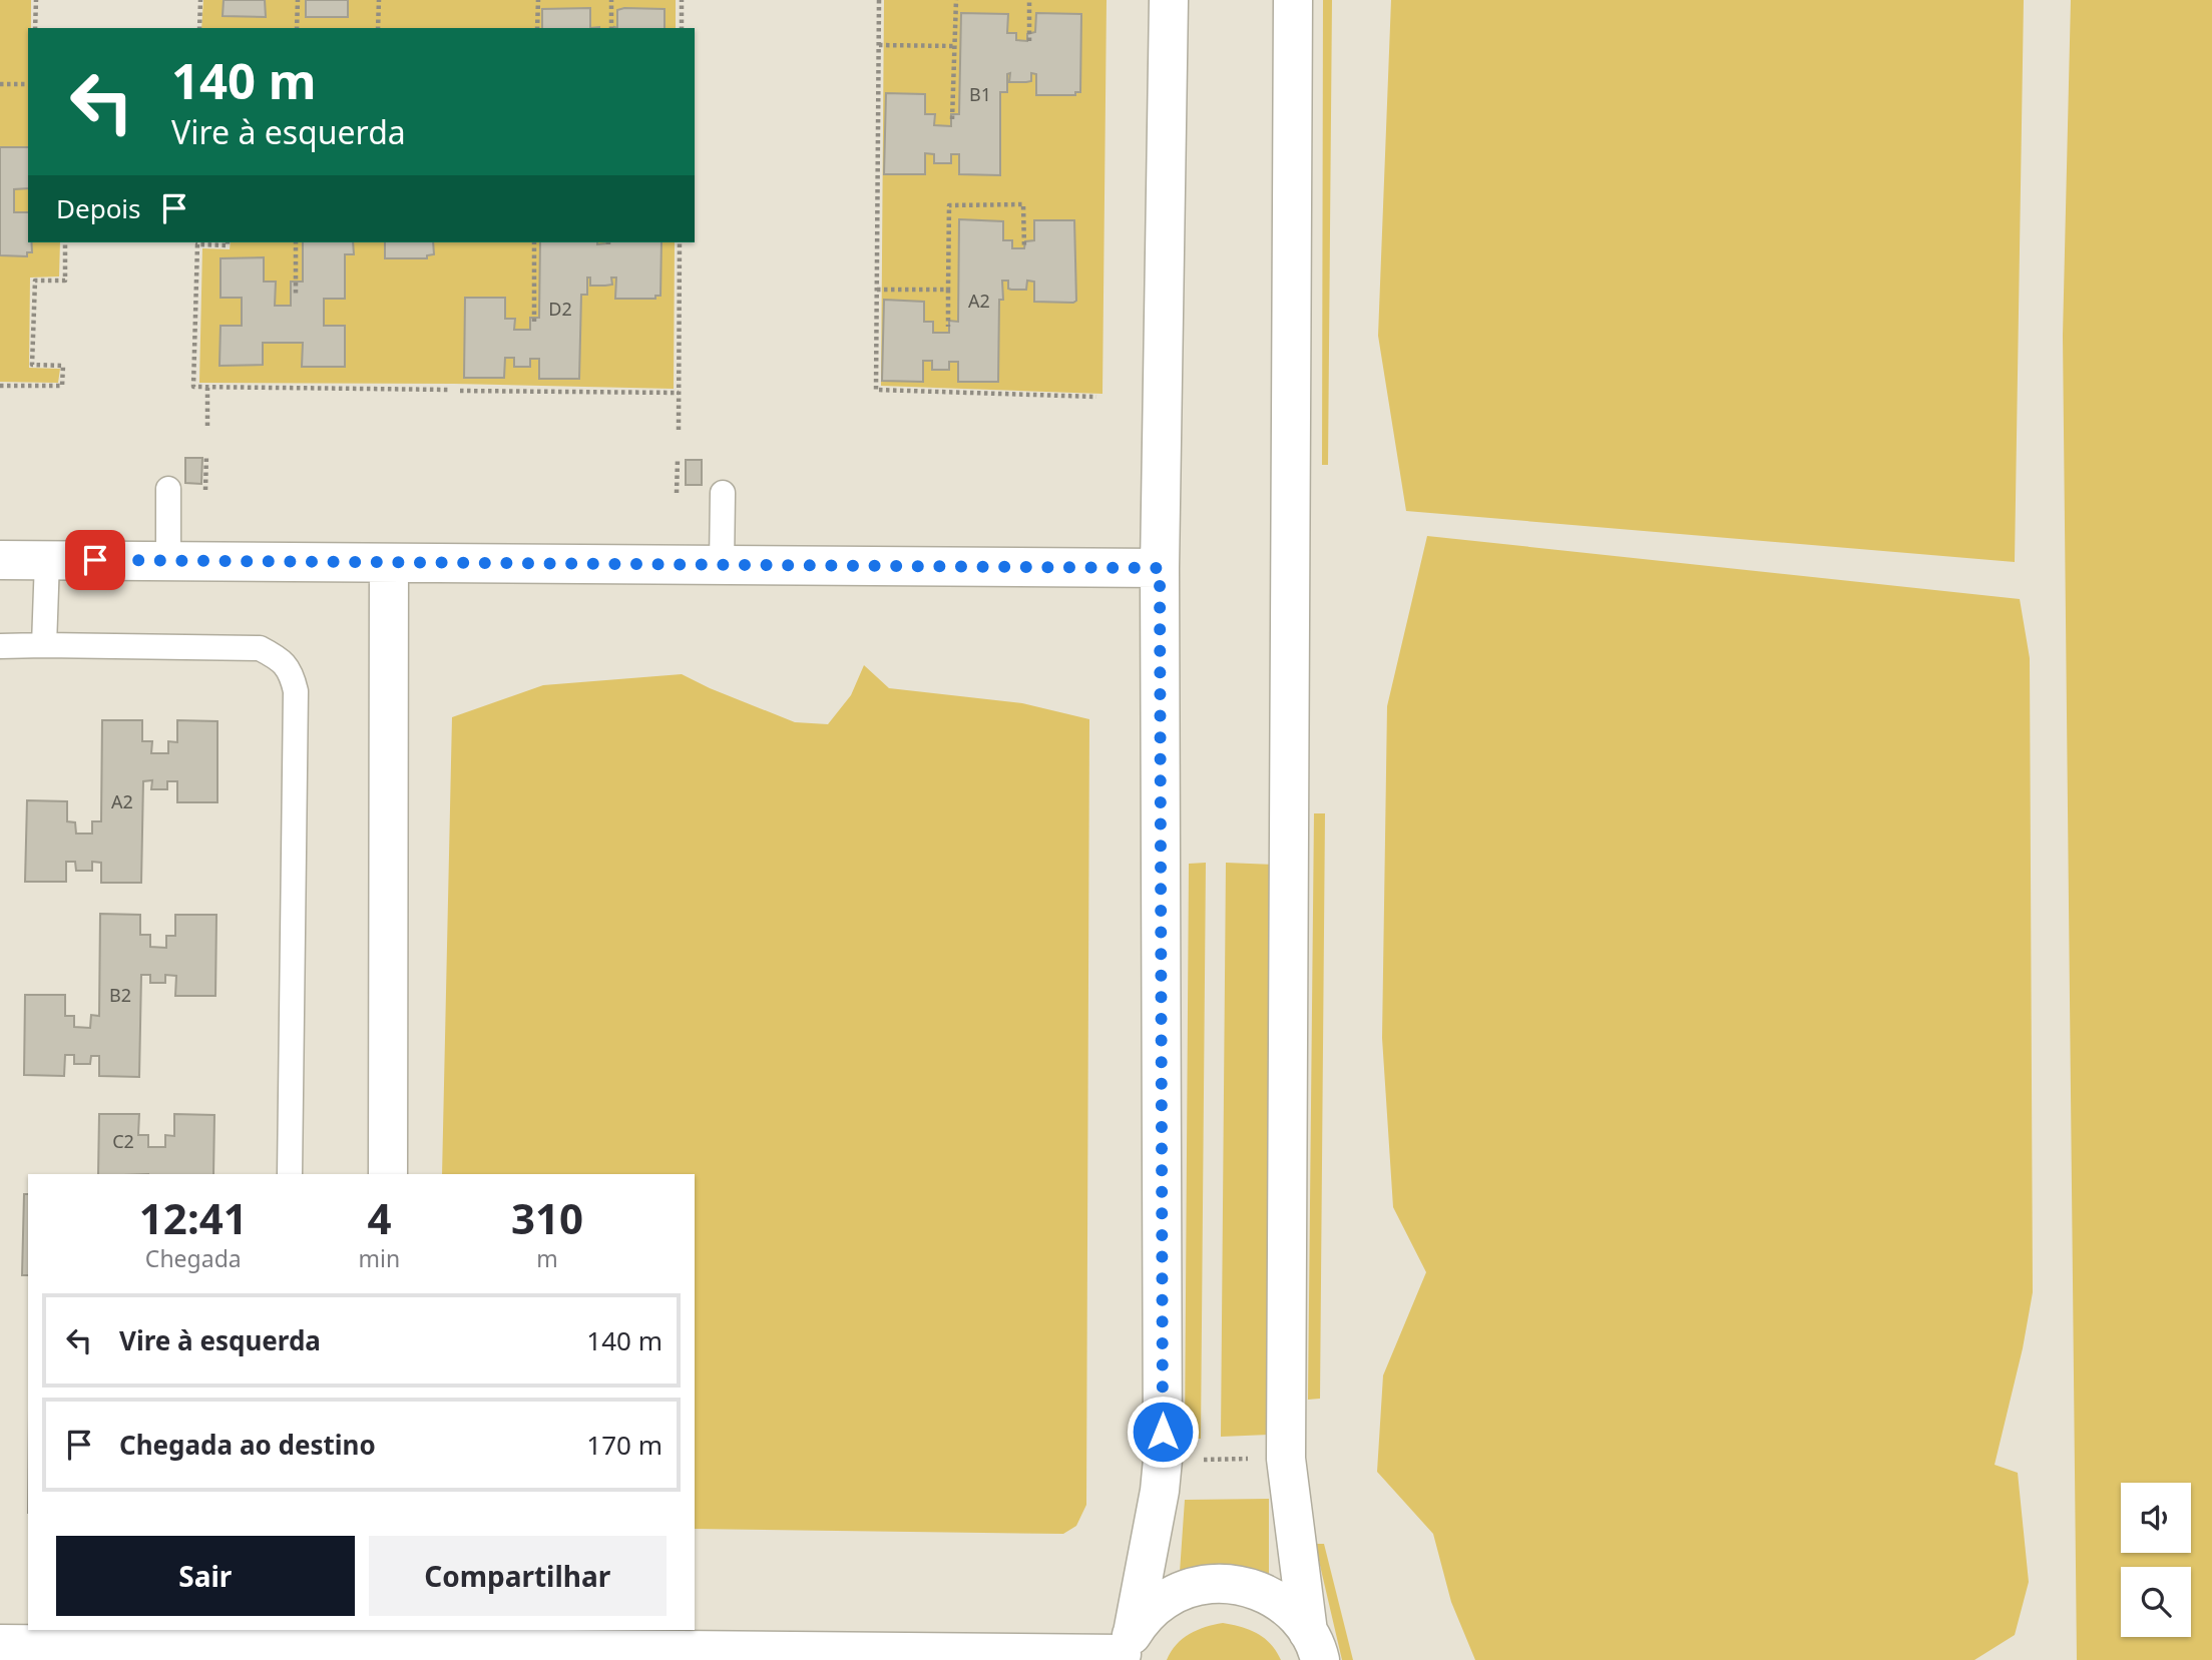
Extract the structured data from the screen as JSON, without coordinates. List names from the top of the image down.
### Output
{
  "house_numbers": [
    "B1",
    "A2",
    "D2",
    "A2",
    "B2",
    "C2"
  ],
  "page": {
    "turn": ["140 m", "Vire à esquerda"],
    "then": "Depois",
    "eta": [
      "12:41",
      "Chegada",
      "4",
      "min",
      "310",
      "m"
    ],
    "list": [
      {
        "name": "Vire à esquerda",
        "value": "140 m"
      },
      {
        "name": "Chegada ao destino",
        "value": "170 m"
      }
    ],
    "buttons": ["Sair", "Compartilhar"]
  }
}
